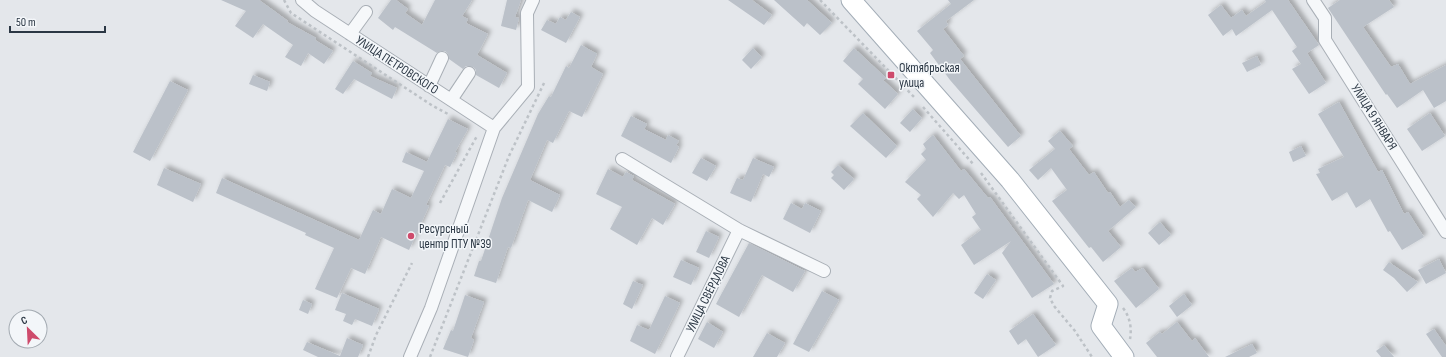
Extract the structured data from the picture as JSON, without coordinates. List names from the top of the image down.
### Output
{
  "streets": {
    "street": ["УЛИЦА ПЕТРОВСКОГО", "УЛИЦА 9 ЯНВАРЯ", "УЛИЦА СВЕРДЛОВА"]
  },
  "places": {
    "transit": ["Октябрьская улица"],
    "other": ["Ресурсный центр ПТУ №39"]
  },
  "scale_bar": "50 m",
  "north": "top left"
}
